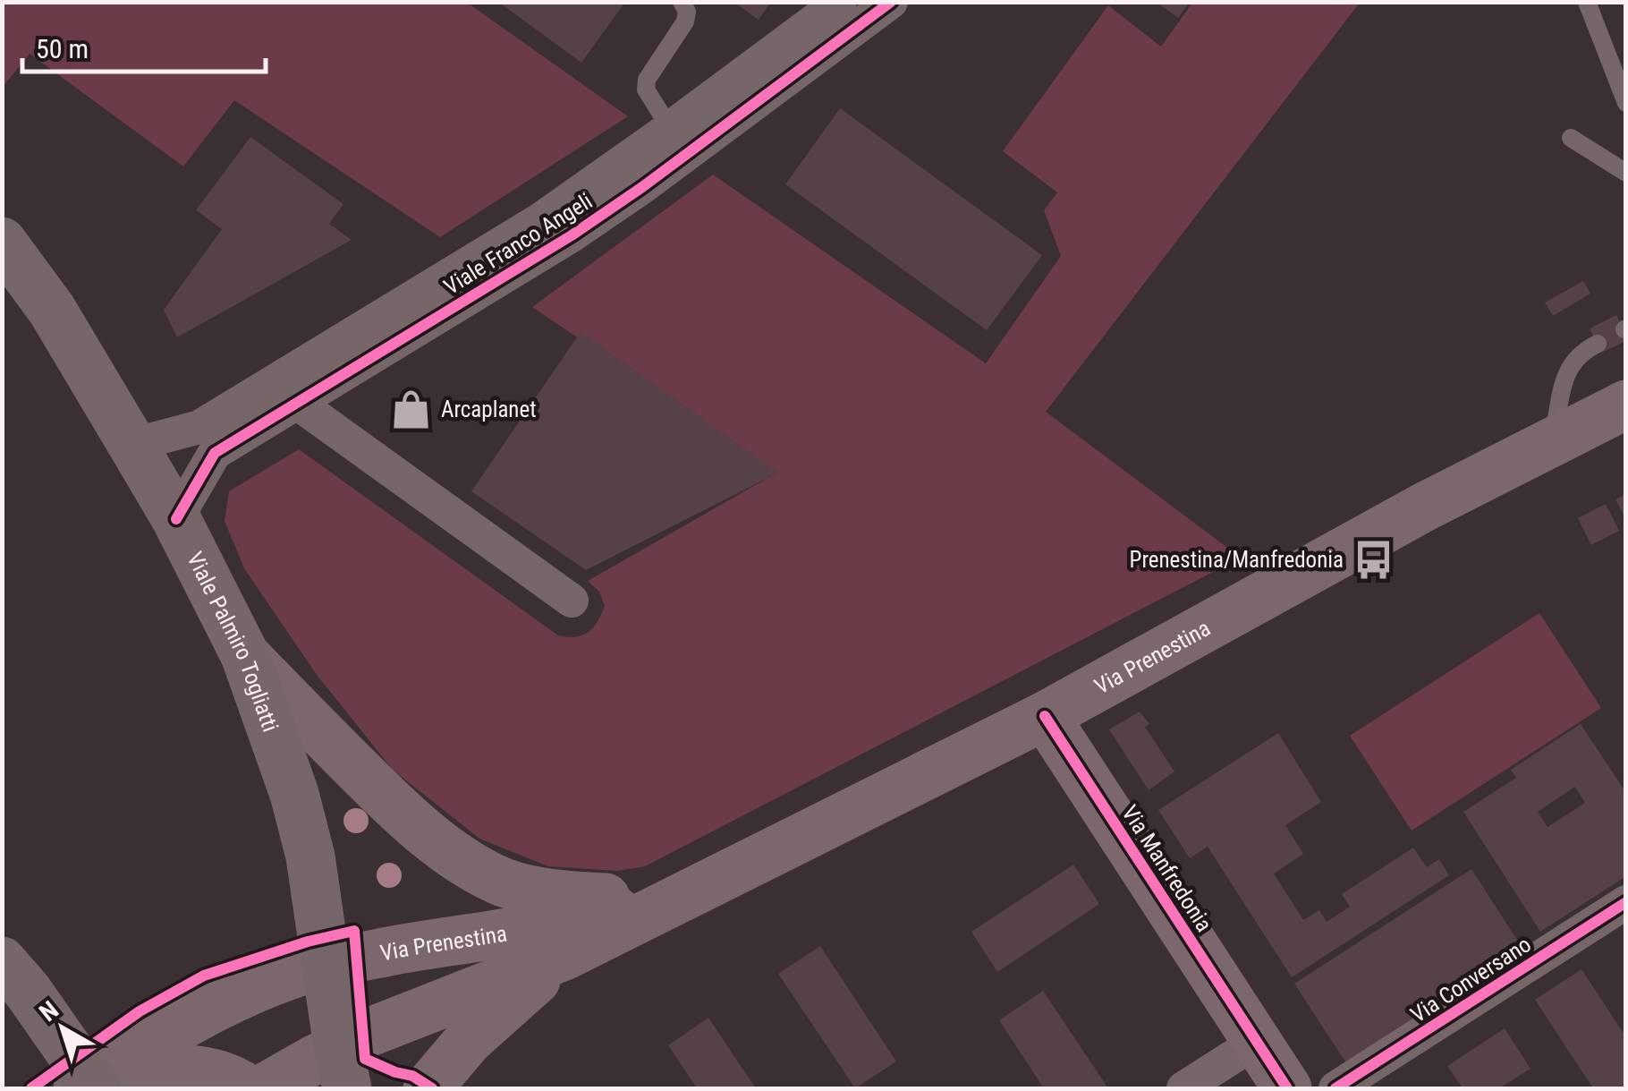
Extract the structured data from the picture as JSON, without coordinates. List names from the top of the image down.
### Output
{
  "streets": {
    "main road": ["Viale Palmiro Togliatti", "Via Prenestina", "Via Manfredonia"],
    "street": ["Viale Franco Angeli", "Via Conversano"]
  },
  "crossings": [
    ["Viale Franco Angeli", "Viale Palmiro Togliatti"],
    ["Viale Palmiro Togliatti", "Via Prenestina"],
    ["Via Prenestina", "Via Manfredonia"]
  ],
  "places": {
    "shop": ["Arcaplanet"],
    "bus stop": ["Prenestina/Manfredonia"]
  },
  "scale_bar": "50 m",
  "north": "top left"
}
